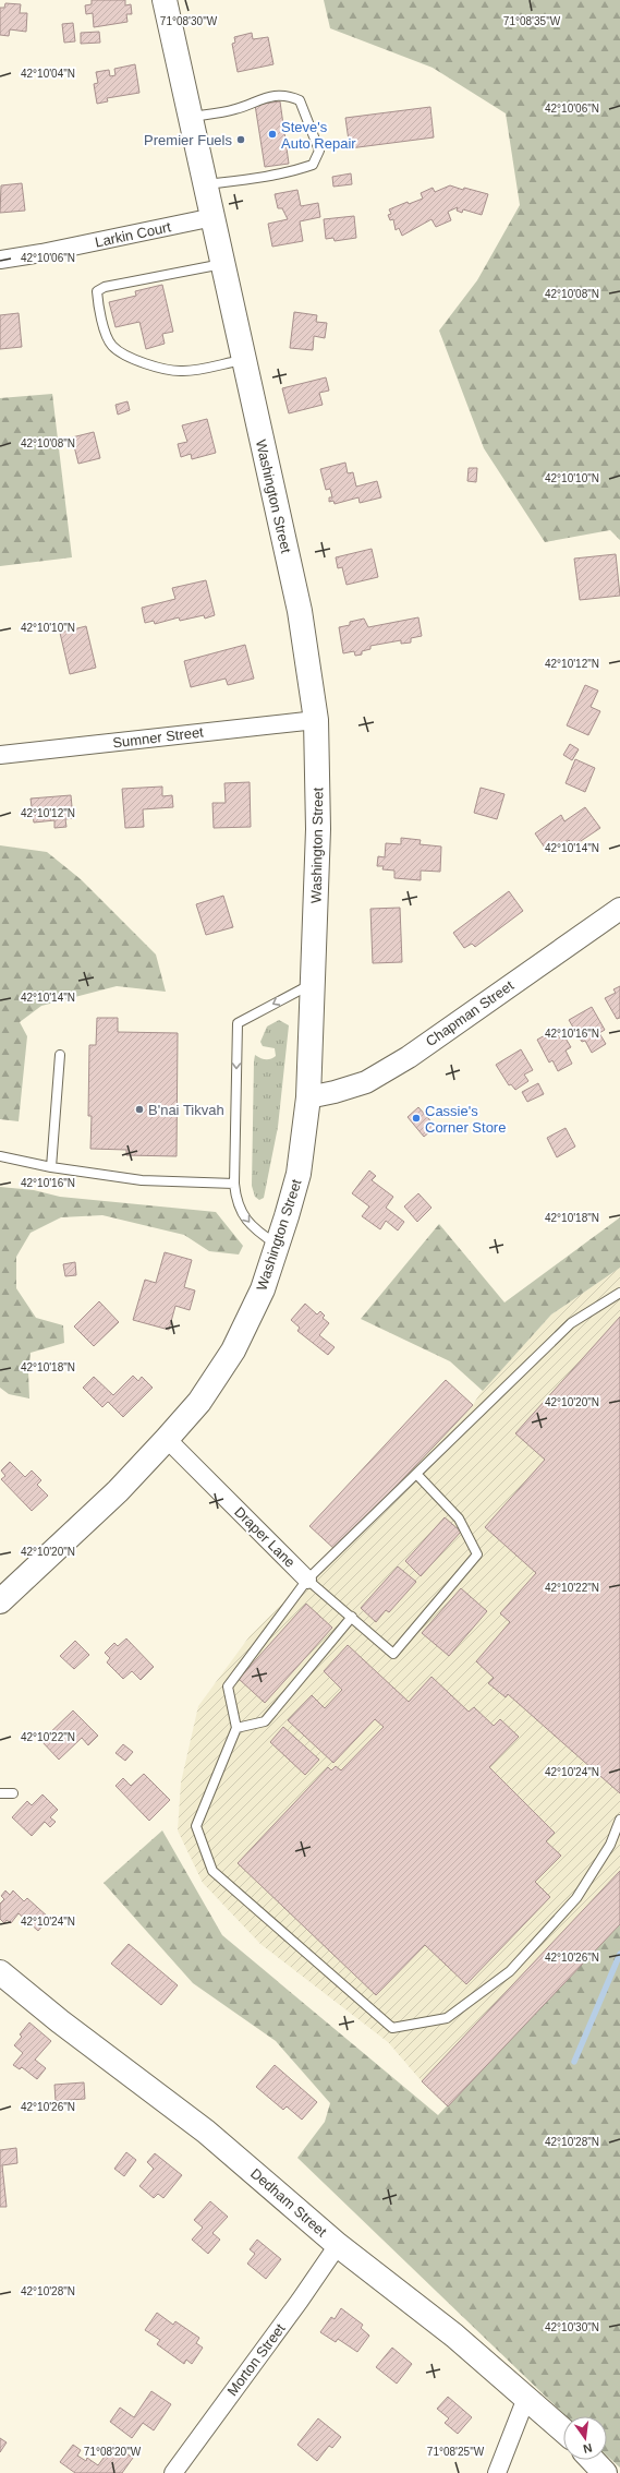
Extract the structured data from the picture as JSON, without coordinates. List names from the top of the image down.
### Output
{
  "streets": {
    "main road": ["Washington Street", "Dedham Street"],
    "street": [
      "Larkin Court",
      "Sumner Street",
      "Chapman Street",
      "Draper Lane",
      "Morton Street"
    ]
  },
  "crossings": [
    ["Larkin Court", "Washington Street"],
    ["Washington Street", "Sumner Street"],
    ["Washington Street", "Chapman Street"],
    ["Washington Street", "Draper Lane"],
    ["Dedham Street", "Morton Street"]
  ],
  "places": [
    "Steve's Auto Repair",
    "Premier Fuels",
    "B'nai Tikvah",
    "Cassie's Corner Store"
  ],
  "north": "bottom",
  "coordinates": [
    "71°08'30\"W",
    "71°08'35\"W",
    "42°10'04\"N",
    "42°10'06\"N",
    "42°10'08\"N",
    "42°10'10\"N",
    "42°10'12\"N",
    "42°10'14\"N",
    "42°10'16\"N",
    "42°10'18\"N",
    "42°10'20\"N",
    "42°10'22\"N",
    "42°10'24\"N",
    "42°10'26\"N",
    "42°10'28\"N",
    "42°10'30\"N",
    "71°08'20\"W",
    "71°08'25\"W"
  ]
}
